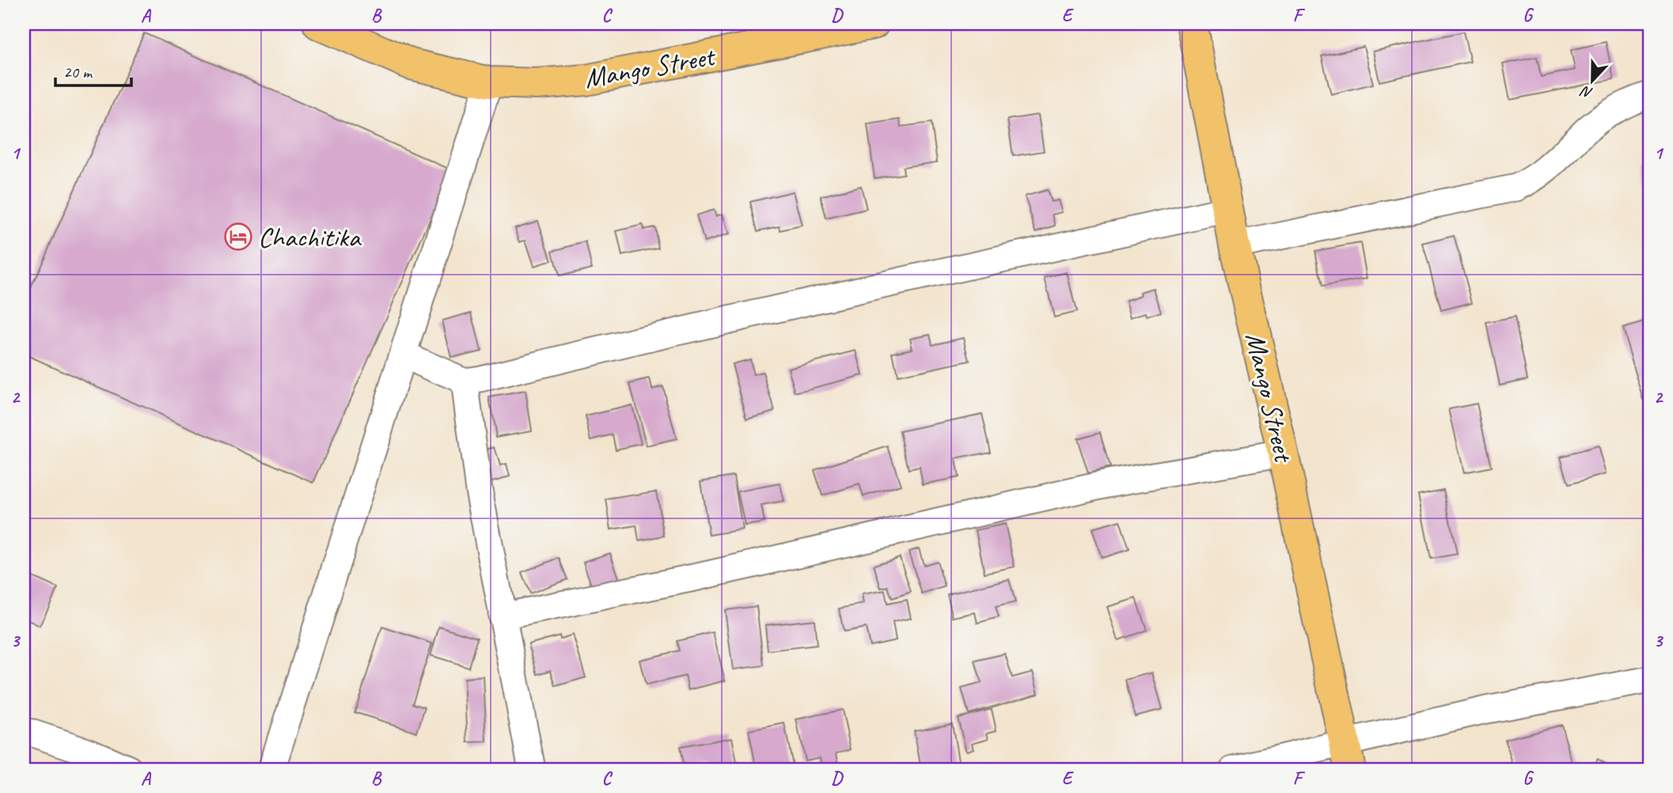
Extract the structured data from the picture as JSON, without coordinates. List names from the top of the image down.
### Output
{
  "streets": {
    "main road": ["Mango Street"]
  },
  "places": {
    "hotel": ["Chachitika"]
  },
  "scale_bar": "20 m",
  "north": "bottom",
  "grid": {
    "columns": [
      "A",
      "B",
      "C",
      "D",
      "E",
      "F",
      "G"
    ],
    "rows": ["1", "2", "3"]
  }
}
